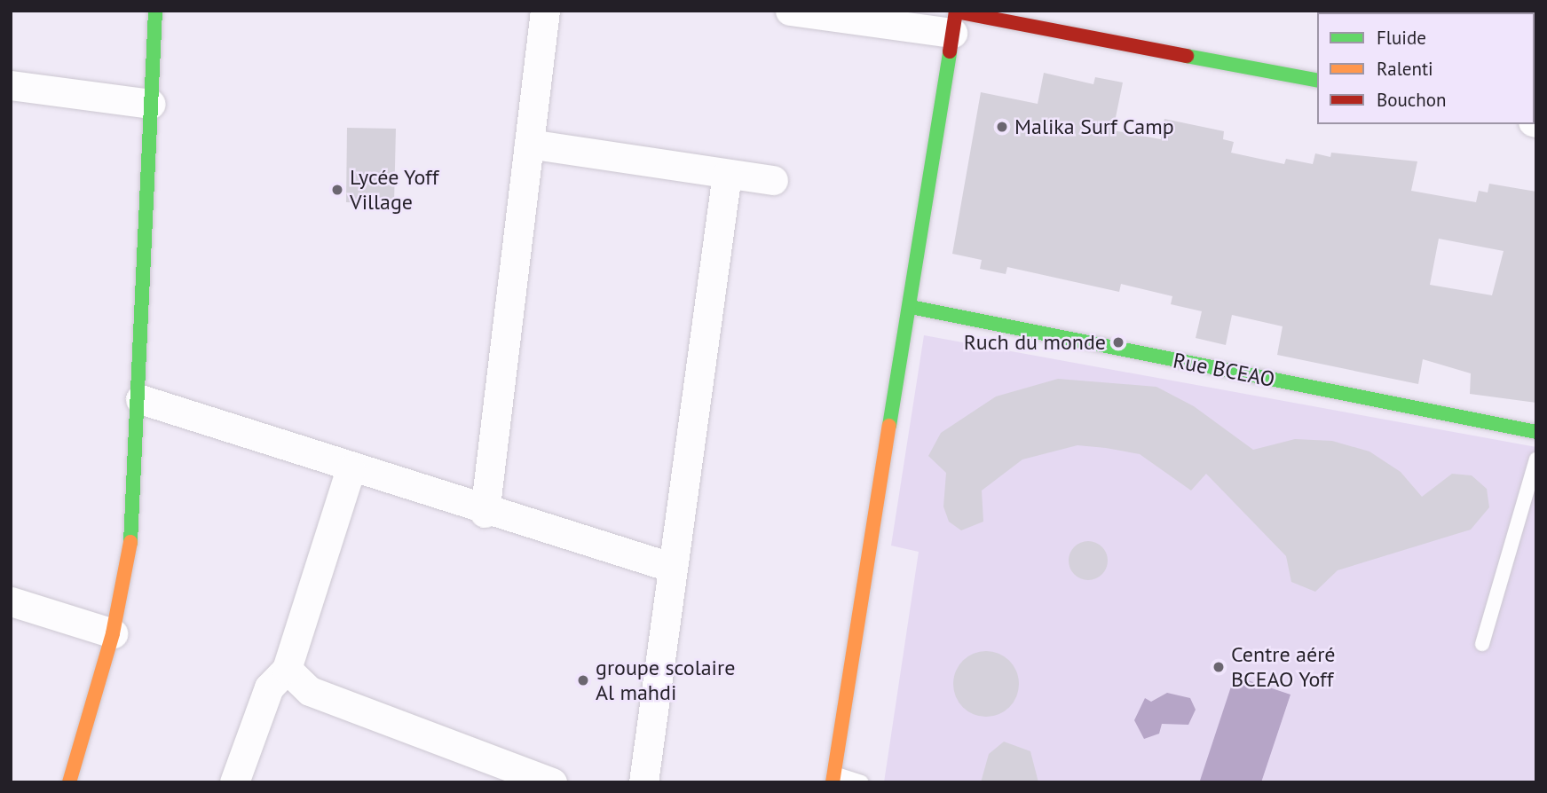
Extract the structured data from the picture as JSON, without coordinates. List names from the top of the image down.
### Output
{
  "streets": {
    "street": ["Rue BCEAO"]
  },
  "places": [
    "Malika Surf Camp",
    "Lycée Yoff Village",
    "Ruch du monde",
    "Centre aéré BCEAO Yoff",
    "groupe scolaire Al mahdi"
  ],
  "legend": ["Fluide", "Ralenti", "Bouchon"]
}
